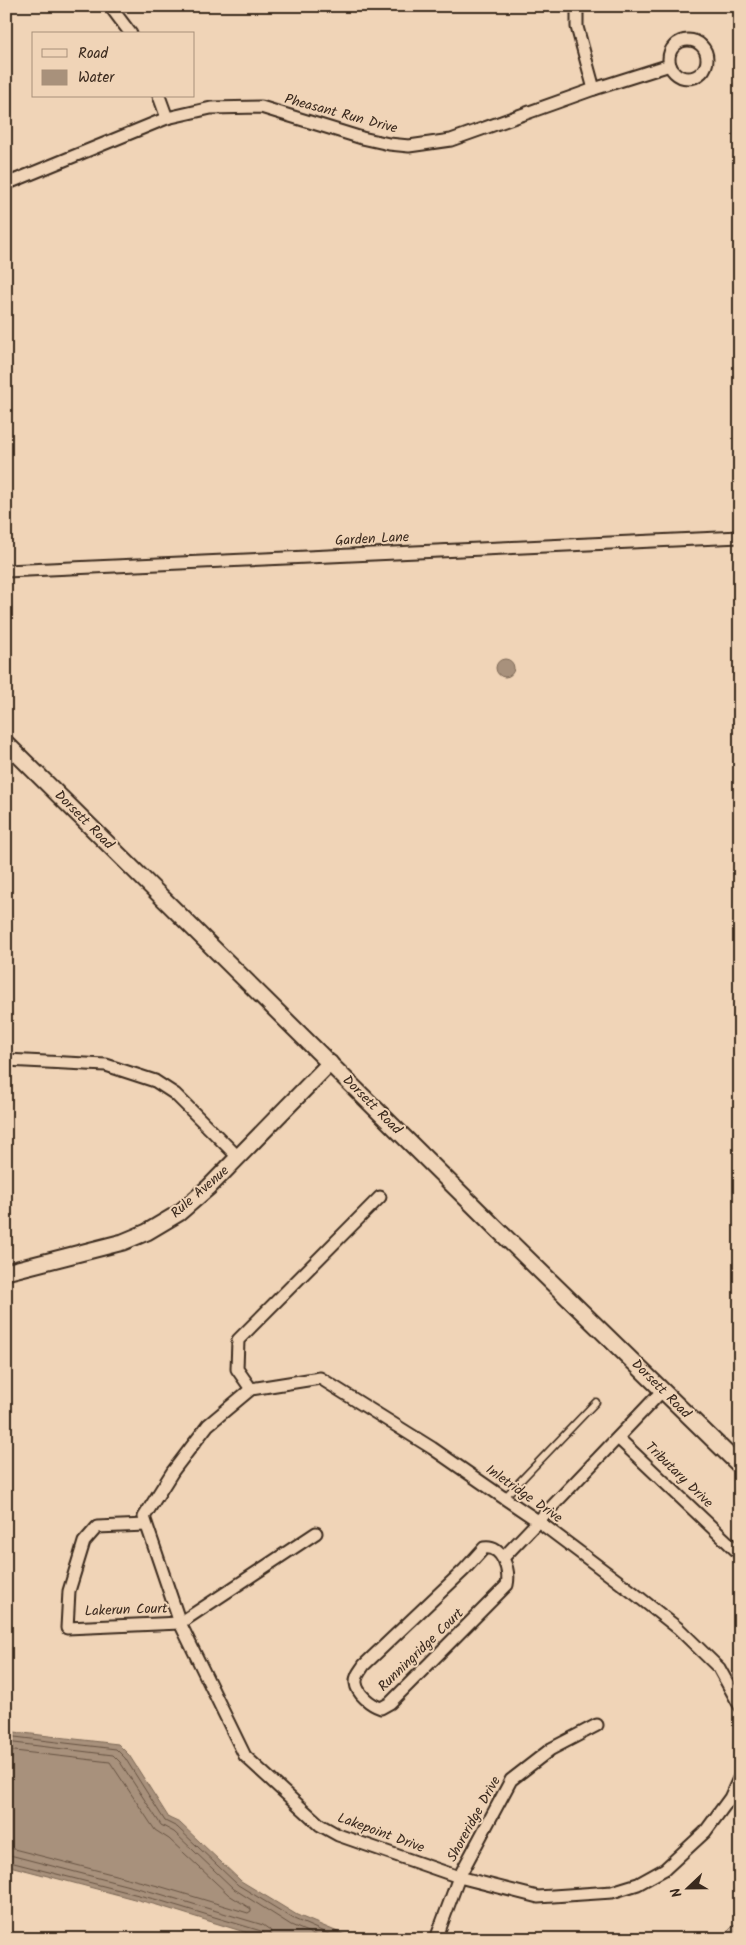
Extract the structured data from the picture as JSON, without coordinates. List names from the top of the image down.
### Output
{
  "streets": {
    "main road": ["Dorsett Road", "Rule Avenue"],
    "street": [
      "Pheasant Run Drive",
      "Garden Lane",
      "Tributary Drive",
      "Inletridge Drive",
      "Lakerun Court",
      "Runningridge Court",
      "Shoreridge Drive",
      "Lakepoint Drive"
    ]
  },
  "crossings": [
    ["Dorsett Road", "Rule Avenue"],
    ["Lakerun Court", "Lakepoint Drive"],
    ["Shoreridge Drive", "Lakepoint Drive"]
  ],
  "legend": ["Road", "Water"],
  "north": "left"
}
